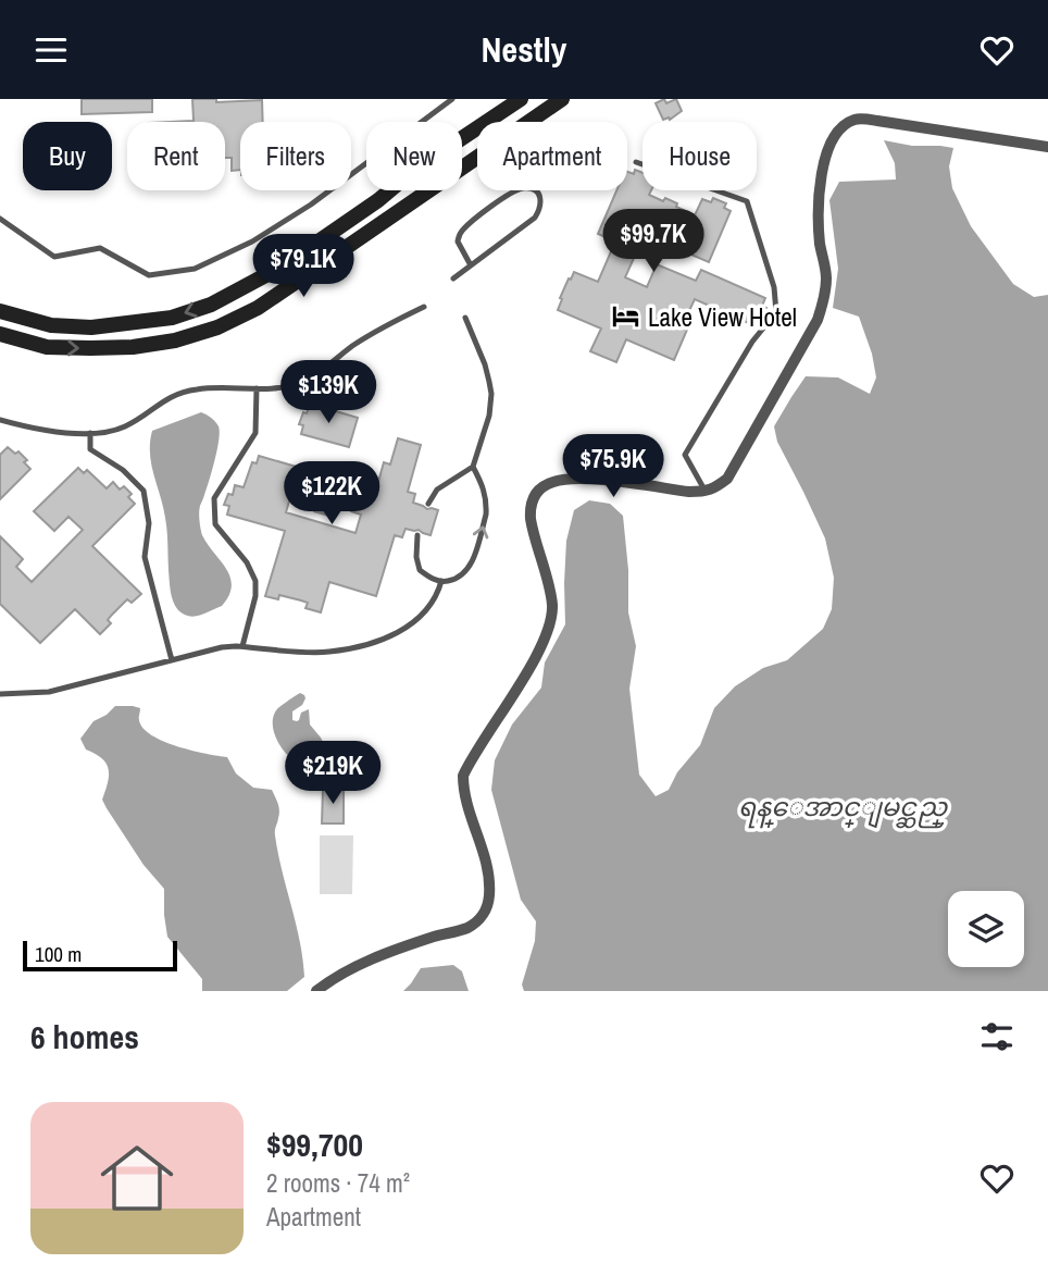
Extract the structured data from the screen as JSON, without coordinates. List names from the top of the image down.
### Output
{
  "water": ["ရန္ေအာင္ျမင္ဆည္"],
  "places": {
    "hotel": ["Lake View Hotel"]
  },
  "scale_bar": "100 m",
  "page": {
    "header": "Nestly",
    "chip": [
      "Buy",
      "Rent",
      "Filters",
      "New",
      "Apartment",
      "House"
    ],
    "price": [
      "$99.7K",
      "$79.1K",
      "$139K",
      "$75.9K",
      "$122K",
      "$219K"
    ],
    "scale": "100 m",
    "heading": "6 homes",
    "list": [
      {
        "name": "$99,700",
        "note": "2 rooms · 74 m² · Apartment"
      }
    ]
  }
}
